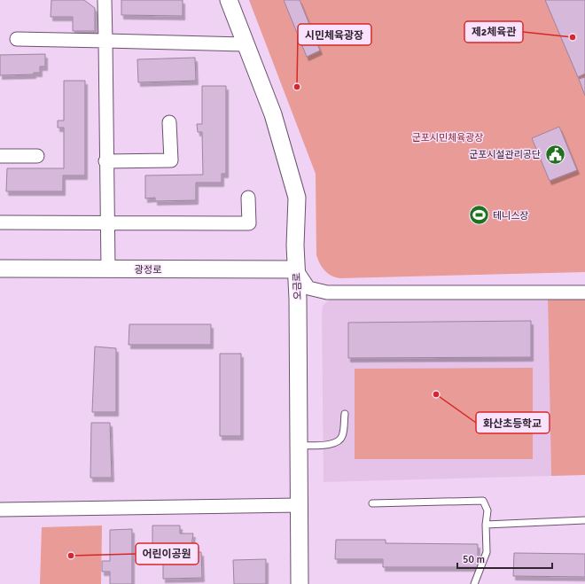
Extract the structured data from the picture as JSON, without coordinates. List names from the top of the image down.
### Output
{
  "streets": {
    "street": ["광정로", "오금로"]
  },
  "crossings": [
    ["광정로", "오금로"]
  ],
  "parks": ["군포시민체육광장"],
  "places": {
    "other": [
      "제2체육관",
      "시민체육광장",
      "화산초등학교",
      "어린이공원"
    ],
    "public building": ["군포시설관리공단"],
    "sports": ["테니스장"]
  },
  "scale_bar": "50 m"
}
